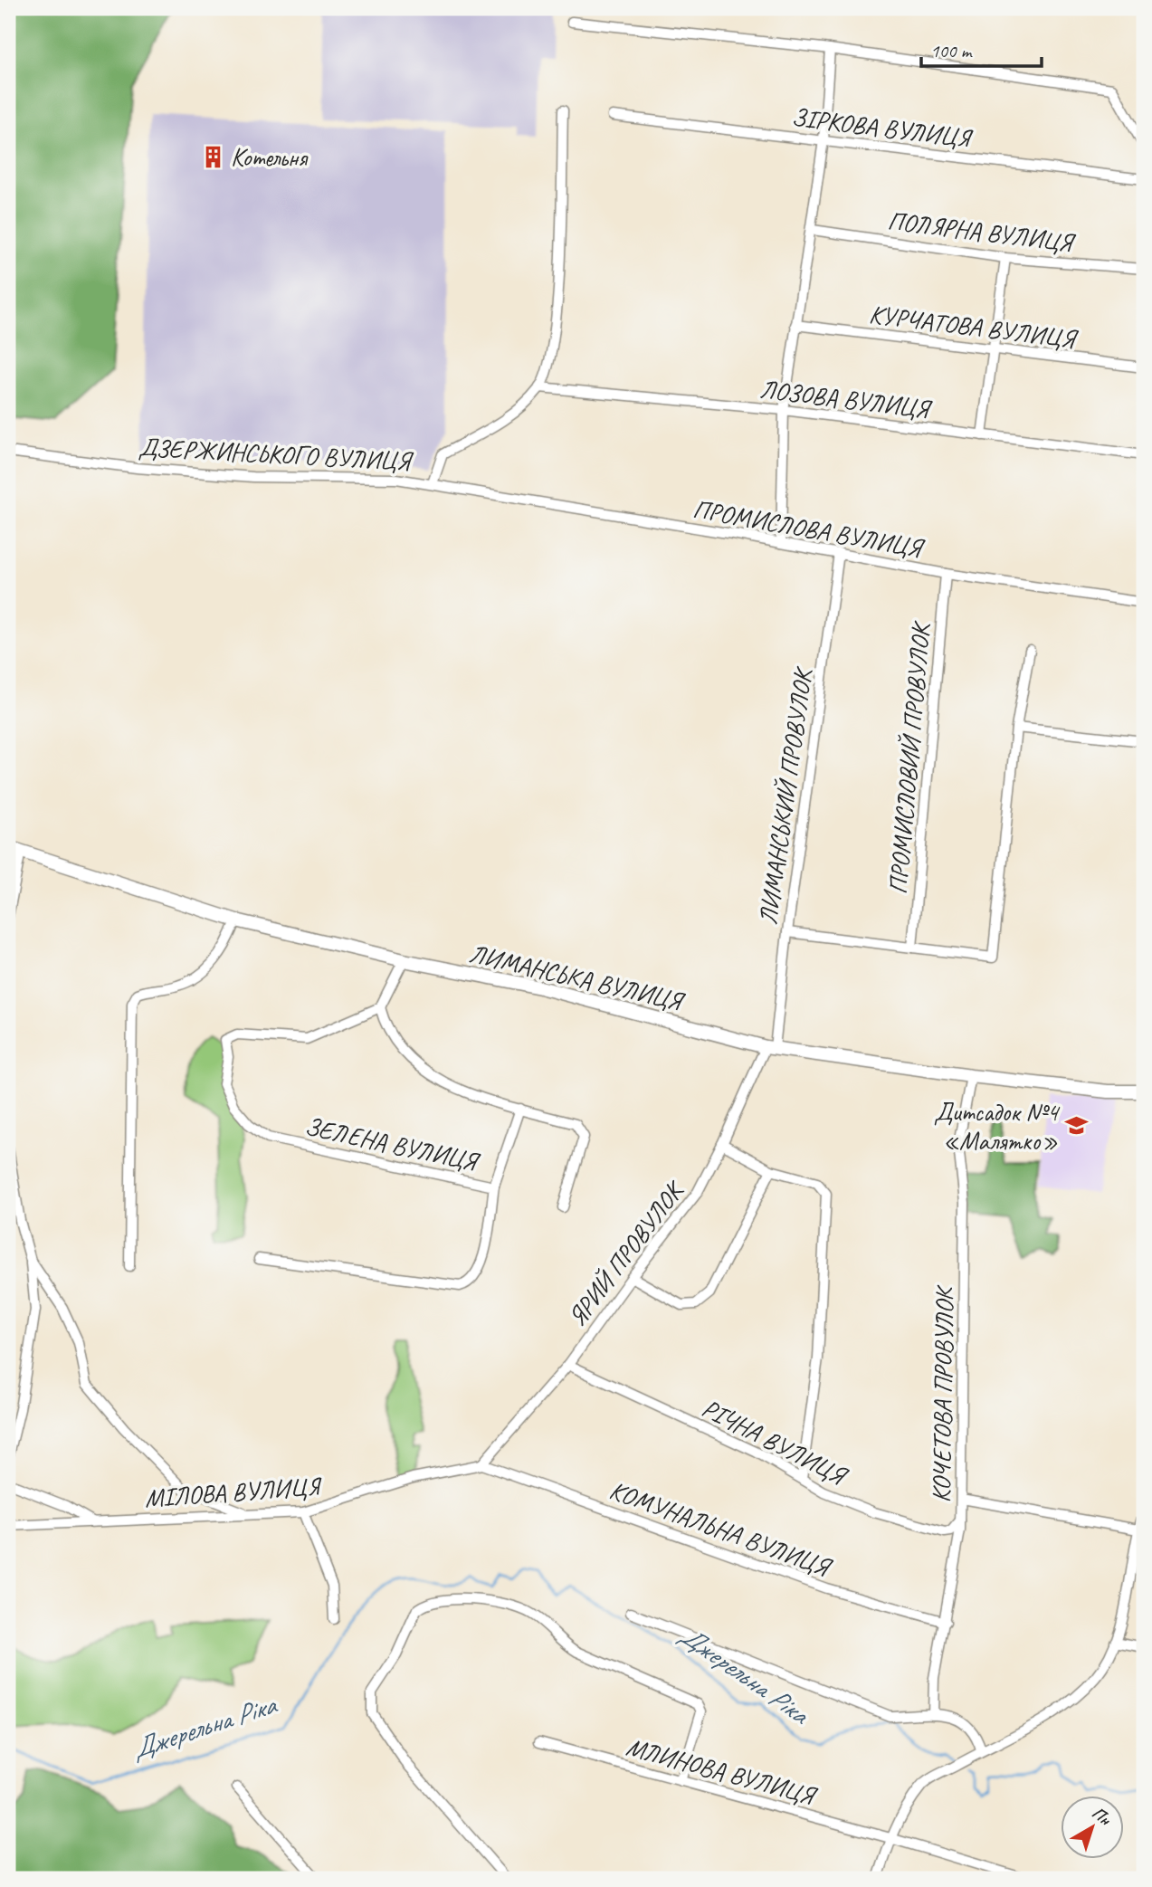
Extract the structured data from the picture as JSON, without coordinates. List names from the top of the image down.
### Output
{
  "streets": {
    "street": [
      "ЗІРКОВА ВУЛИЦЯ",
      "ПОЛЯРНА ВУЛИЦЯ",
      "КУРЧАТОВА ВУЛИЦЯ",
      "ЛОЗОВА ВУЛИЦЯ",
      "ДЗЕРЖИНСЬКОГО ВУЛИЦЯ",
      "ПРОМИСЛОВА ВУЛИЦЯ",
      "ПРОМИСЛОВИЙ ПРОВУЛОК",
      "ЛИМАНСЬКИЙ ПРОВУЛОК",
      "ЛИМАНСЬКА ВУЛИЦЯ",
      "ЗЕЛЕНА ВУЛИЦЯ",
      "ЯРИЙ ПРОВУЛОК",
      "КОЧЕТОВА ПРОВУЛОК",
      "РІЧНА ВУЛИЦЯ",
      "МІЛОВА ВУЛИЦЯ",
      "КОМУНАЛЬНА ВУЛИЦЯ",
      "МЛИНОВА ВУЛИЦЯ"
    ]
  },
  "crossings": [
    ["ДЗЕРЖИНСЬКОГО ВУЛИЦЯ", "ПРОМИСЛОВА ВУЛИЦЯ"],
    ["ПРОМИСЛОВА ВУЛИЦЯ", "ПРОМИСЛОВИЙ ПРОВУЛОК"],
    ["ПРОМИСЛОВА ВУЛИЦЯ", "ЛИМАНСЬКИЙ ПРОВУЛОК"],
    ["ЛИМАНСЬКИЙ ПРОВУЛОК", "ЛИМАНСЬКА ВУЛИЦЯ"],
    ["ЛИМАНСЬКИЙ ПРОВУЛОК", "ЯРИЙ ПРОВУЛОК"],
    ["ЛИМАНСЬКА ВУЛИЦЯ", "ЯРИЙ ПРОВУЛОК"],
    ["ЛИМАНСЬКА ВУЛИЦЯ", "КОЧЕТОВА ПРОВУЛОК"],
    ["ЯРИЙ ПРОВУЛОК", "РІЧНА ВУЛИЦЯ"],
    ["ЯРИЙ ПРОВУЛОК", "МІЛОВА ВУЛИЦЯ"],
    ["ЯРИЙ ПРОВУЛОК", "КОМУНАЛЬНА ВУЛИЦЯ"],
    ["КОЧЕТОВА ПРОВУЛОК", "РІЧНА ВУЛИЦЯ"],
    ["КОЧЕТОВА ПРОВУЛОК", "КОМУНАЛЬНА ВУЛИЦЯ"],
    ["МІЛОВА ВУЛИЦЯ", "КОМУНАЛЬНА ВУЛИЦЯ"]
  ],
  "water": ["Джерельна Ріка"],
  "places": {
    "building": ["Котельня"],
    "school or university": ["Дитсадок №4 «Малятко»"]
  },
  "scale_bar": "100 m",
  "north": "top right"
}
